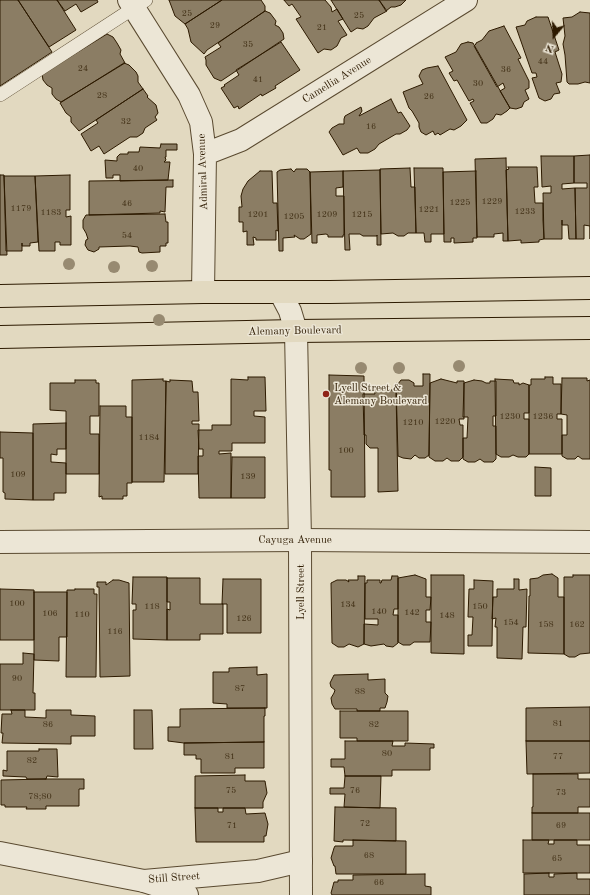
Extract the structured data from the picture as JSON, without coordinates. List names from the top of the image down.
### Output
{
  "streets": {
    "main road": ["Alemany Boulevard"],
    "street": [
      "Camellia Avenue",
      "Admiral Avenue",
      "Cayuga Avenue",
      "Lyell Street",
      "Still Street"
    ]
  },
  "crossings": [
    ["Camellia Avenue", "Admiral Avenue"],
    ["Alemany Boulevard", "Lyell Street"],
    ["Cayuga Avenue", "Lyell Street"],
    ["Lyell Street", "Still Street"]
  ],
  "places": ["Lyell Street & Alemany Boulevard"],
  "house_numbers": [
    "25",
    "25",
    "29",
    "21",
    "35",
    "44",
    "24",
    "36",
    "41",
    "30",
    "28",
    "26",
    "32",
    "16",
    "40",
    "1229",
    "1225",
    "46",
    "1179",
    "1221",
    "1233",
    "1183",
    "1201",
    "1209",
    "1215",
    "1205",
    "54",
    "1230",
    "1236",
    "1220",
    "1210",
    "1184",
    "100",
    "109",
    "139",
    "100",
    "134",
    "118",
    "150",
    "140",
    "142",
    "106",
    "110",
    "148",
    "126",
    "154",
    "158",
    "162",
    "116",
    "90",
    "87",
    "88",
    "81",
    "86",
    "82",
    "80",
    "81",
    "77",
    "82",
    "75",
    "76",
    "73",
    "78;80",
    "72",
    "71",
    "69",
    "68",
    "65",
    "66"
  ],
  "north": "bottom"
}
